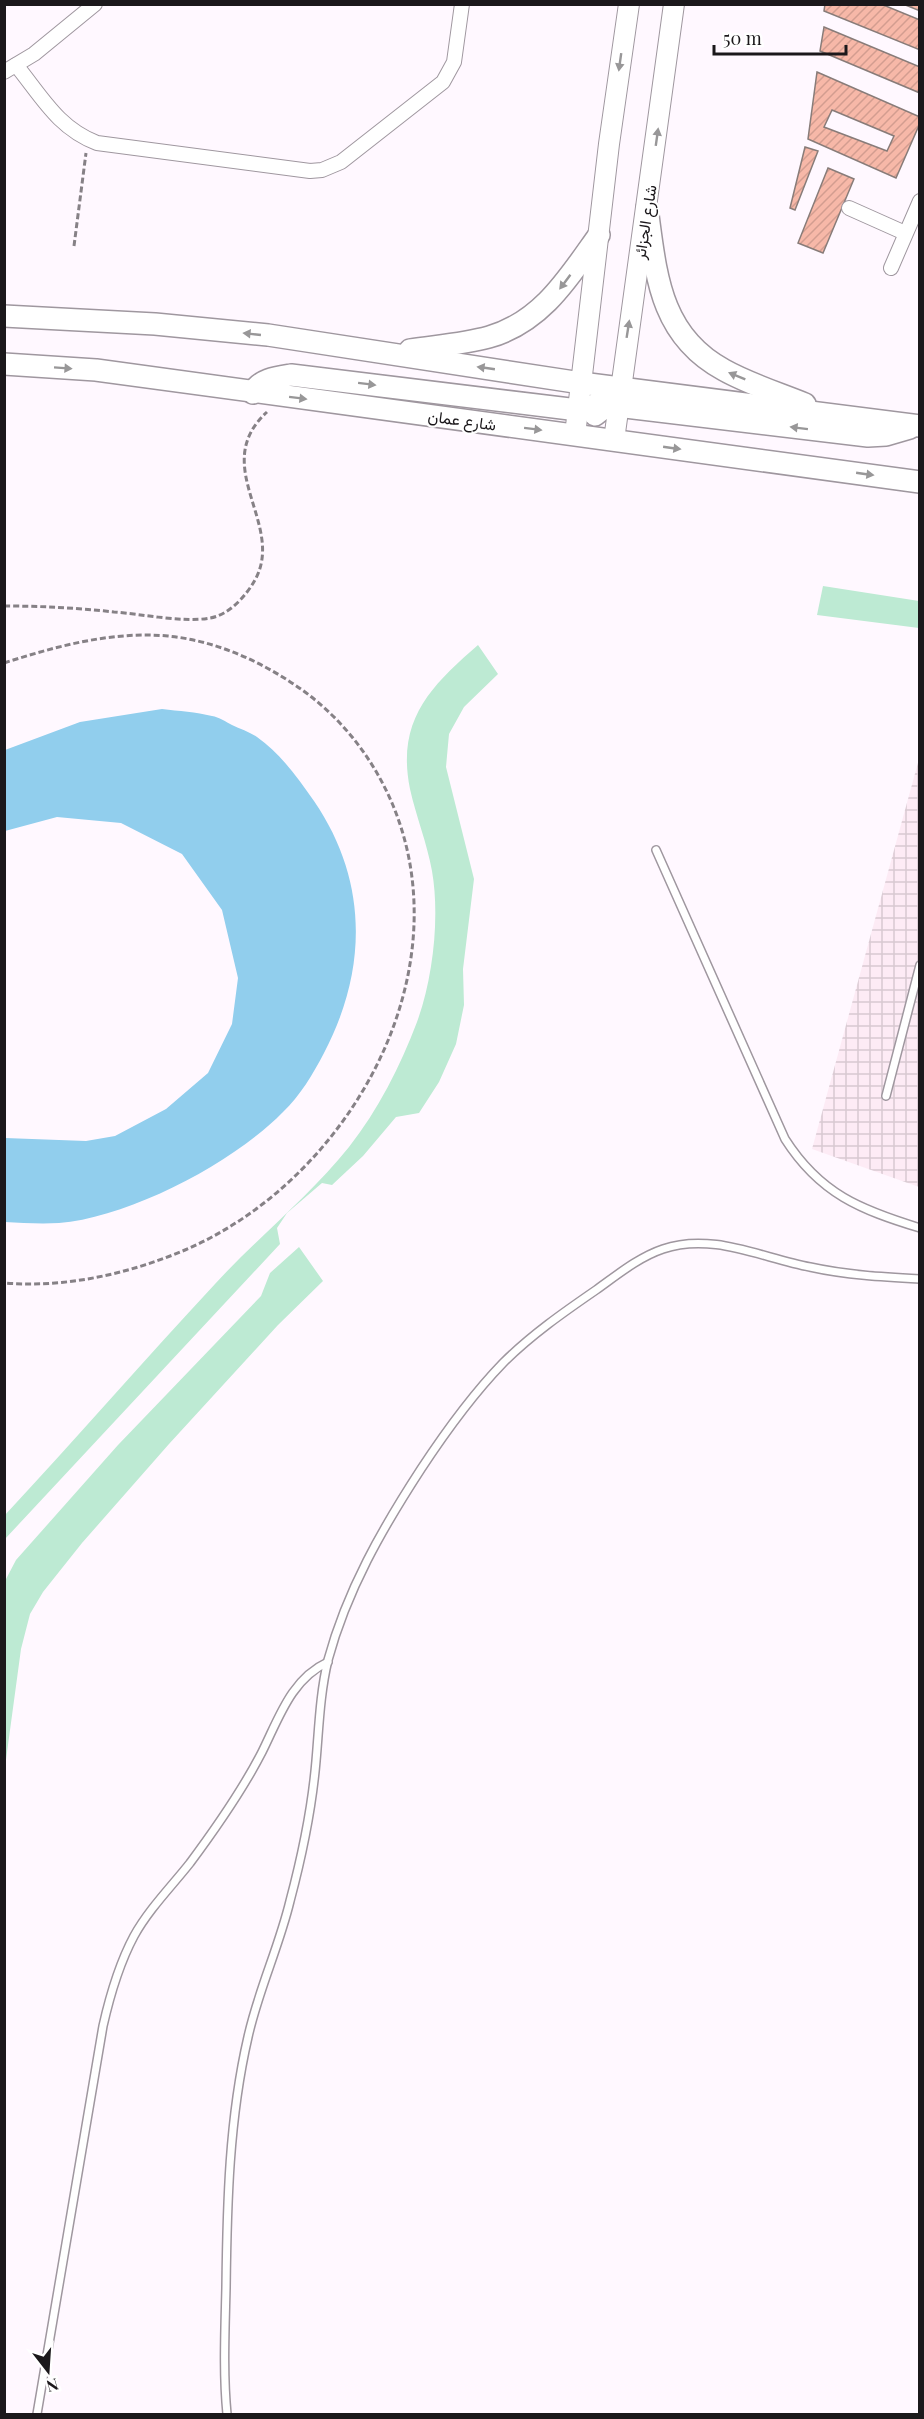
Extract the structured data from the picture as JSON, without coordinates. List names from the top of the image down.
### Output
{
  "streets": {
    "main road": ["شارع الجزائر", "شارع عمان"]
  },
  "crossings": [
    ["شارع الجزائر", "شارع عمان"]
  ],
  "scale_bar": "50 m",
  "north": "bottom"
}
